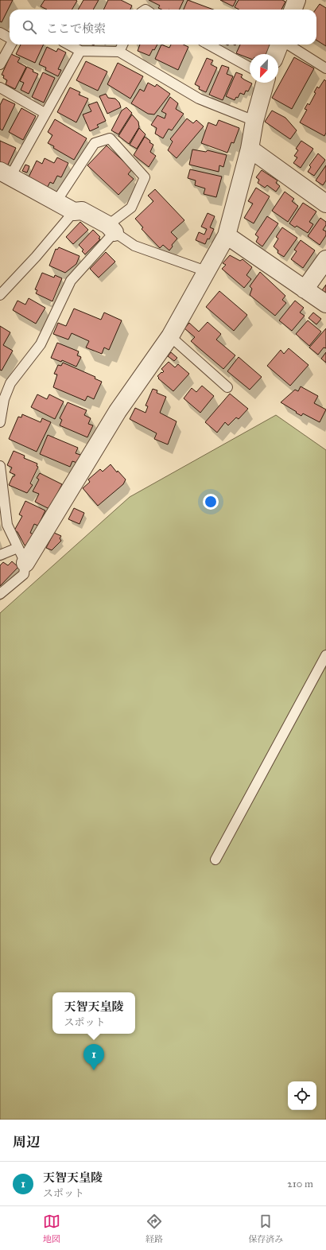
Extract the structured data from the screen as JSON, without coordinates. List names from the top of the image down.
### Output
{
  "north": "bottom left",
  "page": {
    "search": "ここで検索",
    "popup": ["天智天皇陵", "スポット"],
    "pins": "1",
    "heading": "周辺",
    "list": [
      {
        "mark": "1",
        "name": "天智天皇陵",
        "note": "スポット",
        "value": "210 m"
      }
    ],
    "nav": ["地図", "経路", "保存済み"]
  }
}
